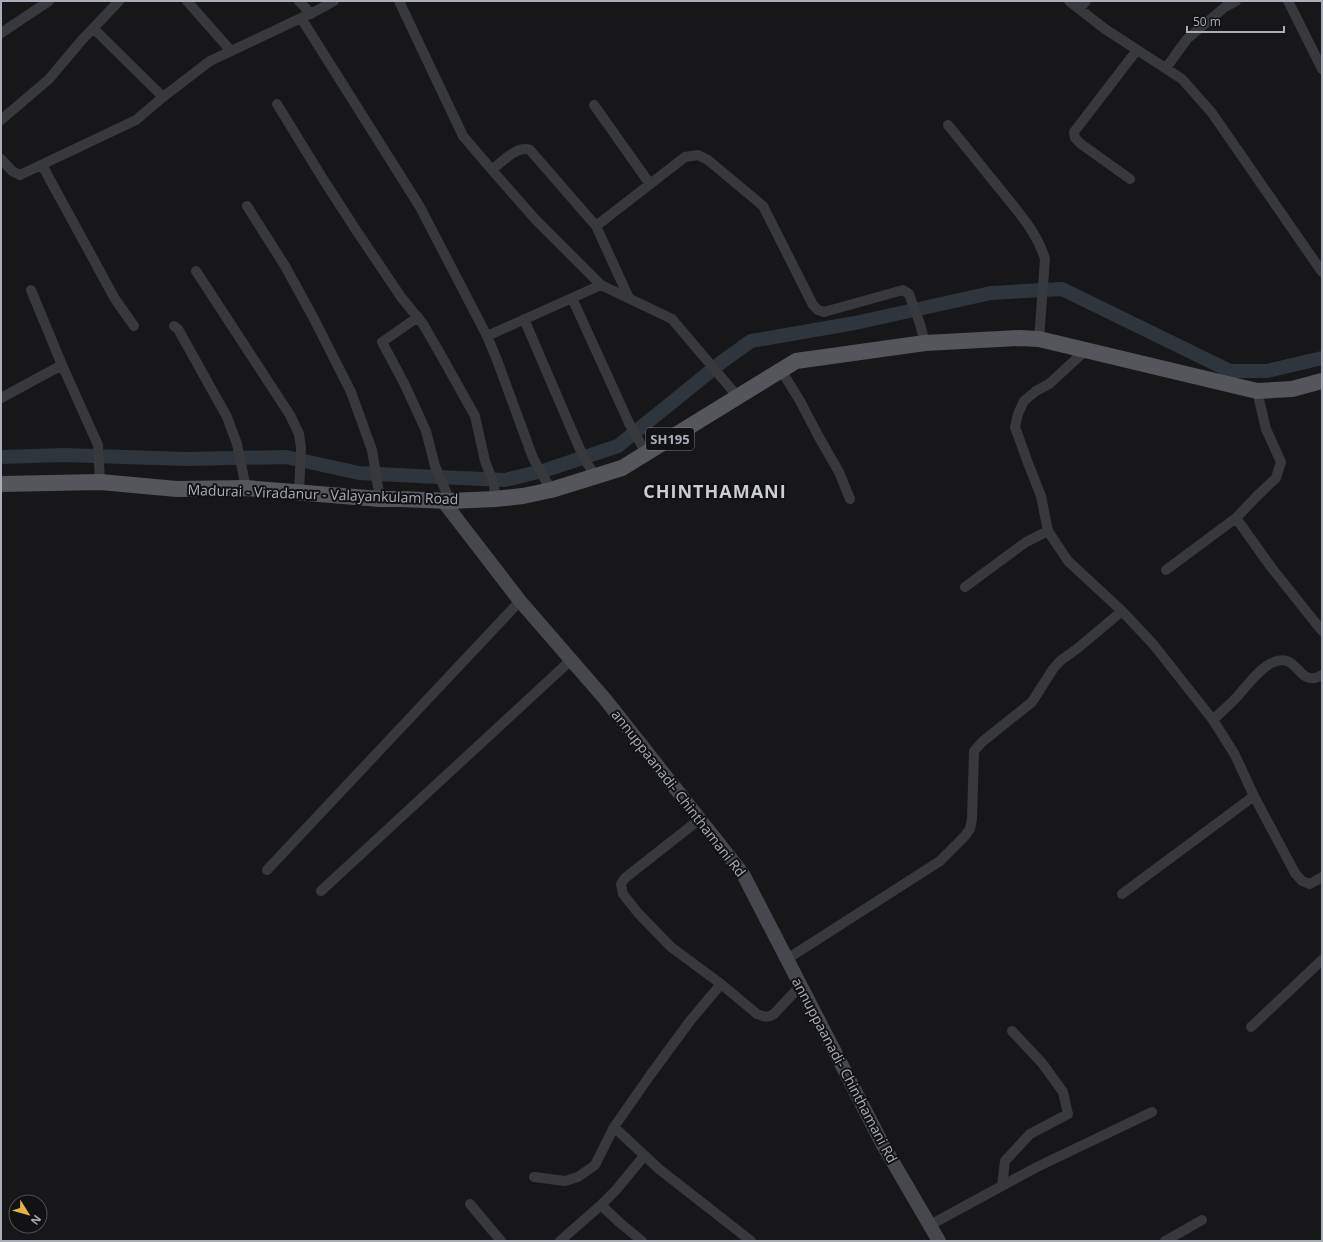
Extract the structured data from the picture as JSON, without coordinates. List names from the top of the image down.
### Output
{
  "streets": {
    "main road": ["SH195", "Madurai - Viradanur - Valayankulam Road"],
    "street": ["annuppaanadi- Chinthamani Rd"]
  },
  "crossings": [
    ["Madurai - Viradanur - Valayankulam Road", "annuppaanadi- Chinthamani Rd"]
  ],
  "districts": ["CHINTHAMANI"],
  "scale_bar": "50 m",
  "north": "bottom right"
}
